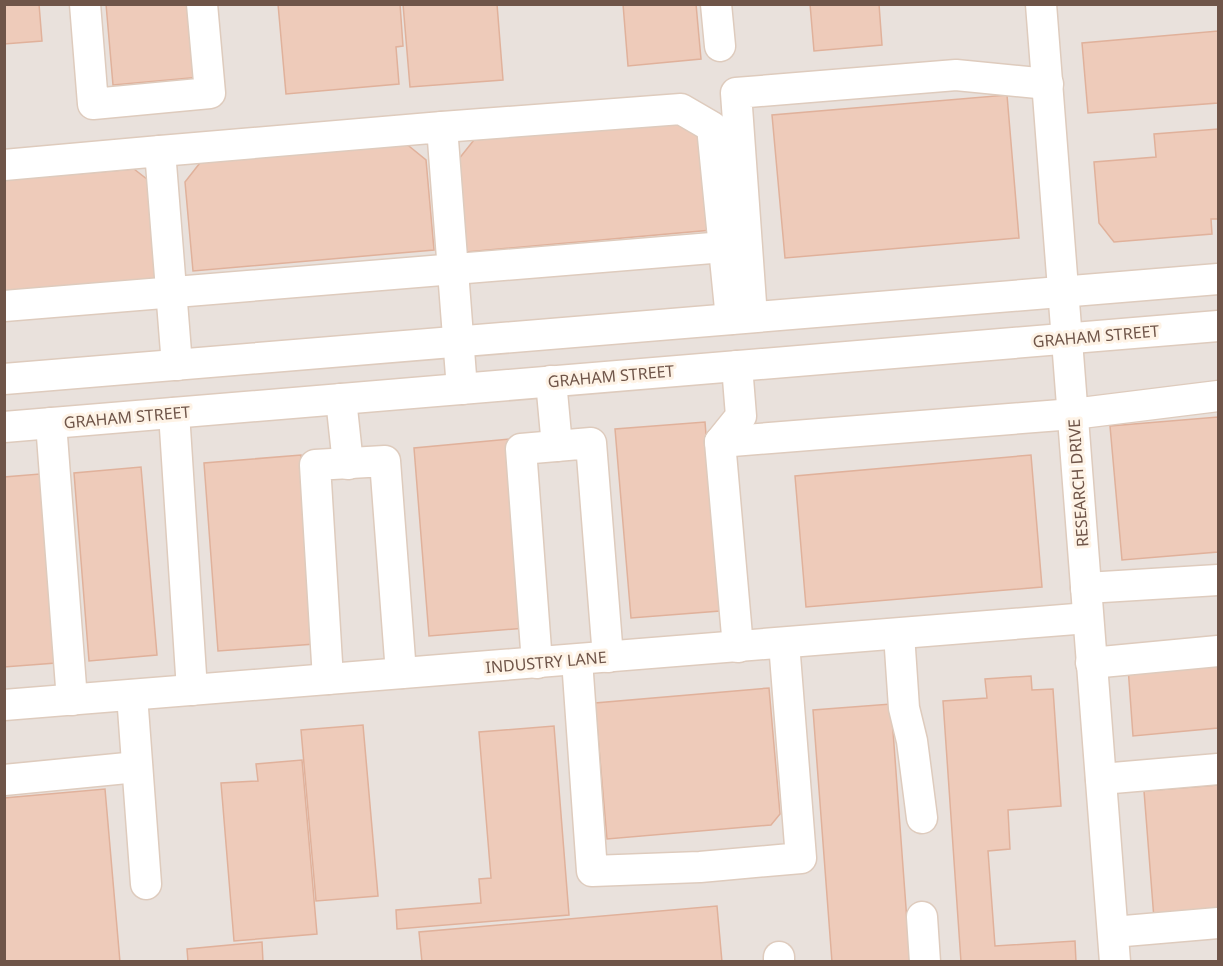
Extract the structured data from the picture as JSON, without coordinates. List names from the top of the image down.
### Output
{
  "streets": {
    "street": ["GRAHAM STREET", "RESEARCH DRIVE", "INDUSTRY LANE"]
  },
  "crossings": [
    ["GRAHAM STREET", "RESEARCH DRIVE"],
    ["RESEARCH DRIVE", "INDUSTRY LANE"]
  ]
}
